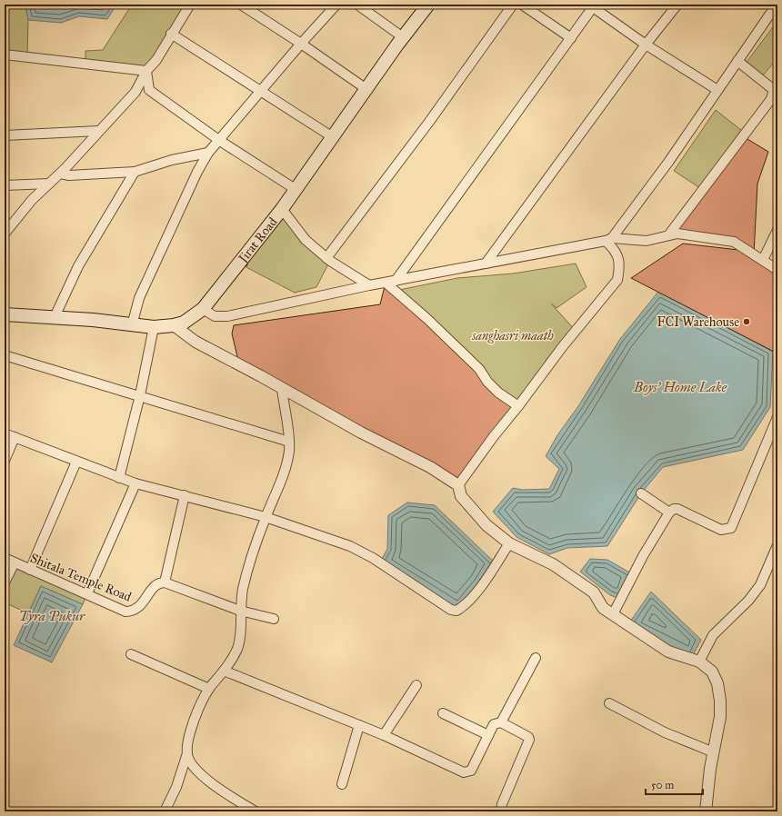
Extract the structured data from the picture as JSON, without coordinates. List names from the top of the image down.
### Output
{
  "streets": {
    "main road": ["Jirat Road"],
    "street": ["Shitala Temple Road"]
  },
  "water": ["Boys' Home Lake", "Tyra Pukur"],
  "parks": ["sanghasri maath"],
  "places": ["FCI Warehouse"],
  "scale_bar": "50 m"
}
